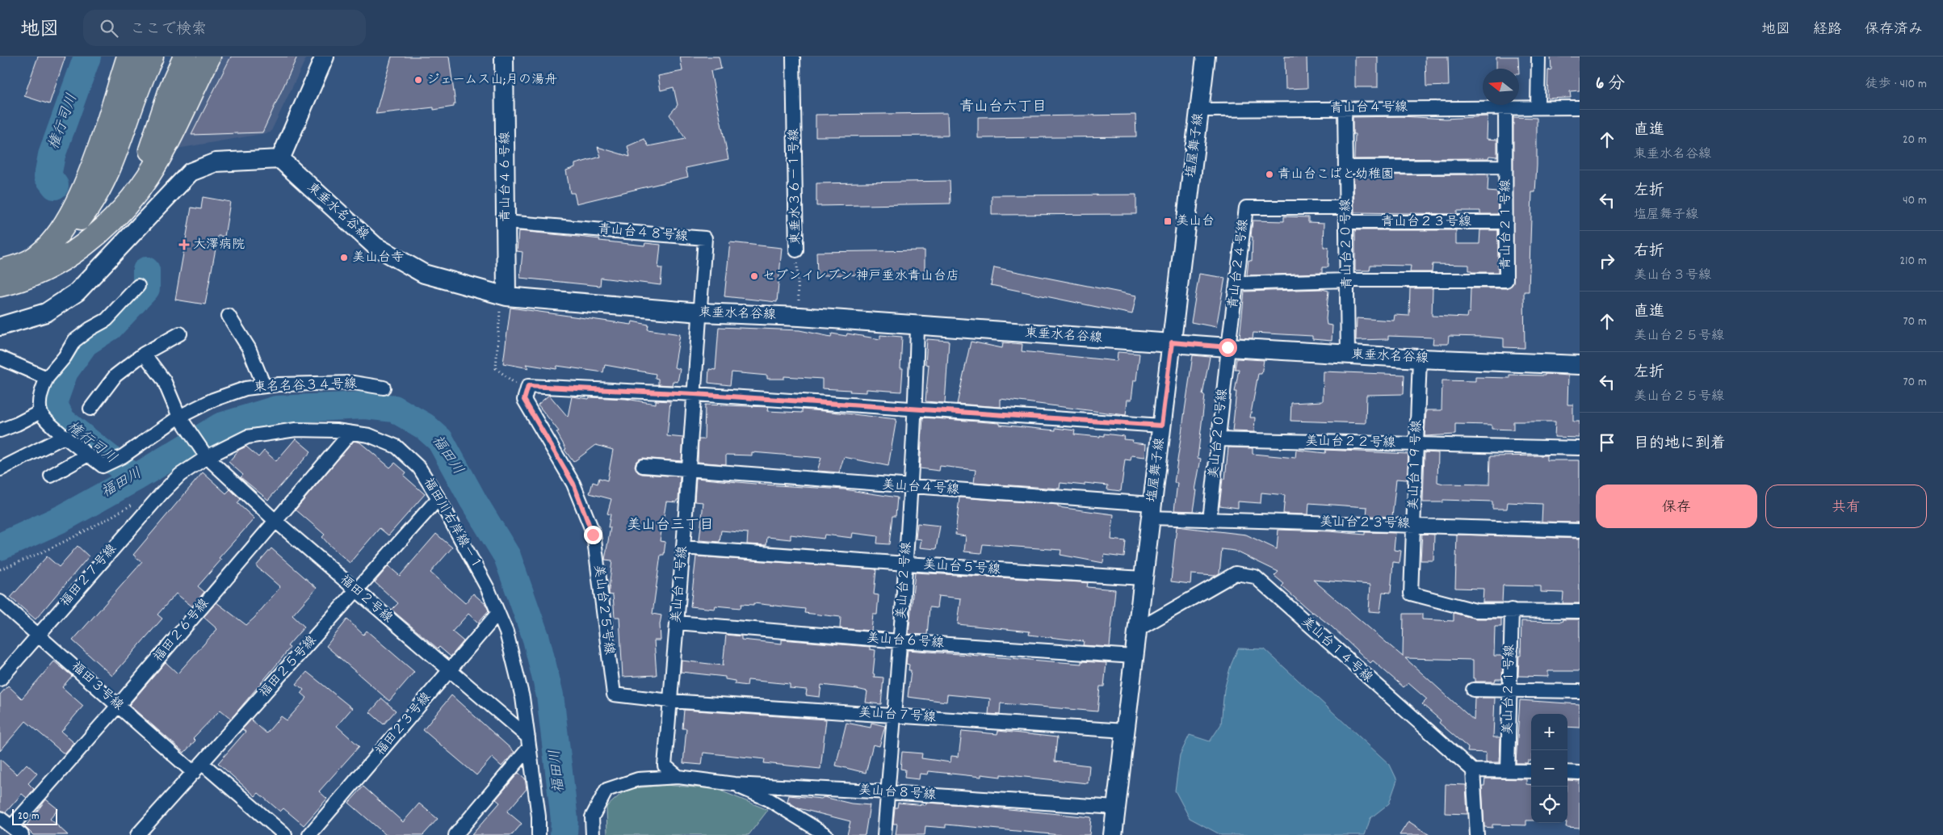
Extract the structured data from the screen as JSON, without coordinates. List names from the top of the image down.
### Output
{
  "streets": {
    "street": [
      "青山台４号線",
      "塩屋舞子線",
      "青山台４６号線",
      "東垂水３６－１号線",
      "東垂水名谷線",
      "青山台２３号線",
      "青山台２１号線",
      "青山台４８号線",
      "青山台２０号線",
      "青山台２４号線",
      "東名名谷３４号線",
      "美山台２０号線",
      "美山台２２号線",
      "美山台１９号線",
      "美山台４号線",
      "美山台２３号線",
      "福田川右岸線－１",
      "美山台５号線",
      "福田２７号線",
      "美山台２号線",
      "美山台１号線",
      "福田２号線",
      "美山台２５号線",
      "福田２６号線",
      "美山台６号線",
      "美山台１４号線",
      "福田２５号線",
      "福田３号線",
      "美山台２１号線",
      "美山台７号線",
      "福田２３号線",
      "美山台８号線"
    ]
  },
  "crossings": [
    ["青山台４号線", "塩屋舞子線"],
    ["青山台４号線", "青山台２１号線"],
    ["青山台４号線", "青山台２０号線"],
    ["塩屋舞子線", "東垂水名谷線"],
    ["塩屋舞子線", "美山台４号線"],
    ["塩屋舞子線", "美山台２３号線"],
    ["塩屋舞子線", "美山台５号線"],
    ["塩屋舞子線", "美山台６号線"],
    ["塩屋舞子線", "美山台１４号線"],
    ["塩屋舞子線", "美山台７号線"],
    ["塩屋舞子線", "美山台８号線"],
    ["青山台４６号線", "東垂水名谷線"],
    ["青山台４６号線", "青山台４８号線"],
    ["東垂水３６－１号線", "東垂水名谷線"],
    ["東垂水名谷線", "青山台４８号線"],
    ["東垂水名谷線", "青山台２０号線"],
    ["東垂水名谷線", "青山台２４号線"],
    ["東垂水名谷線", "美山台２０号線"],
    ["東垂水名谷線", "美山台１９号線"],
    ["東垂水名谷線", "美山台２号線"],
    ["東垂水名谷線", "美山台１号線"],
    ["青山台２３号線", "青山台２１号線"],
    ["青山台２３号線", "青山台２０号線"],
    ["青山台２１号線", "青山台２０号線"],
    ["青山台４８号線", "美山台１号線"],
    ["青山台２０号線", "青山台２４号線"],
    ["青山台２４号線", "美山台２０号線"],
    ["東名名谷３４号線", "福田２号線"],
    ["美山台２０号線", "美山台２２号線"],
    ["美山台２０号線", "美山台２３号線"],
    ["美山台２２号線", "美山台１９号線"],
    ["美山台１９号線", "美山台２３号線"],
    ["美山台１９号線", "美山台２１号線"],
    ["美山台４号線", "美山台２３号線"],
    ["美山台４号線", "美山台２号線"],
    ["美山台４号線", "美山台１号線"],
    ["福田川右岸線－１", "福田２７号線"],
    ["福田川右岸線－１", "福田２号線"],
    ["福田川右岸線－１", "福田２６号線"],
    ["福田川右岸線－１", "福田２５号線"],
    ["福田川右岸線－１", "福田２３号線"],
    ["美山台５号線", "美山台２号線"],
    ["美山台５号線", "美山台１号線"],
    ["福田２７号線", "福田３号線"],
    ["美山台２号線", "美山台６号線"],
    ["美山台２号線", "美山台７号線"],
    ["美山台２号線", "美山台８号線"],
    ["美山台１号線", "美山台２５号線"],
    ["美山台１号線", "美山台６号線"],
    ["美山台１号線", "美山台７号線"],
    ["美山台１号線", "美山台８号線"],
    ["福田２号線", "福田２６号線"],
    ["福田２号線", "福田２５号線"],
    ["福田２号線", "福田２３号線"],
    ["美山台２５号線", "美山台７号線"],
    ["福田２６号線", "福田３号線"],
    ["福田２５号線", "福田３号線"]
  ],
  "districts": ["青山台六丁目", "美山台三丁目"],
  "water": ["権行司川", "福田川"],
  "places": {
    "other": [
      "ジェームス山;月の湯舟",
      "青山台こばと幼稚園",
      "美山台寺",
      "セブンイレブン 神戸垂水青山台店"
    ],
    "transit": ["美山台"],
    "health": ["大澤病院"]
  },
  "scale_bar": "20 m",
  "north": "left",
  "page": {
    "header": "地図",
    "search": "ここで検索",
    "nav": ["地図", "経路", "保存済み"],
    "heading": ["6 分", "徒歩 · 410 m"],
    "list": [
      ["直進", "東垂水名谷線", "20 m"],
      ["左折", "塩屋舞子線", "40 m"],
      ["右折", "美山台３号線", "210 m"],
      ["直進", "美山台２５号線", "70 m"],
      ["左折", "美山台２５号線", "70 m"],
      "目的地に到着"
    ],
    "buttons": ["保存", "共有"],
    "map_buttons": ["+", "−"],
    "scale": "20 m"
  }
}
